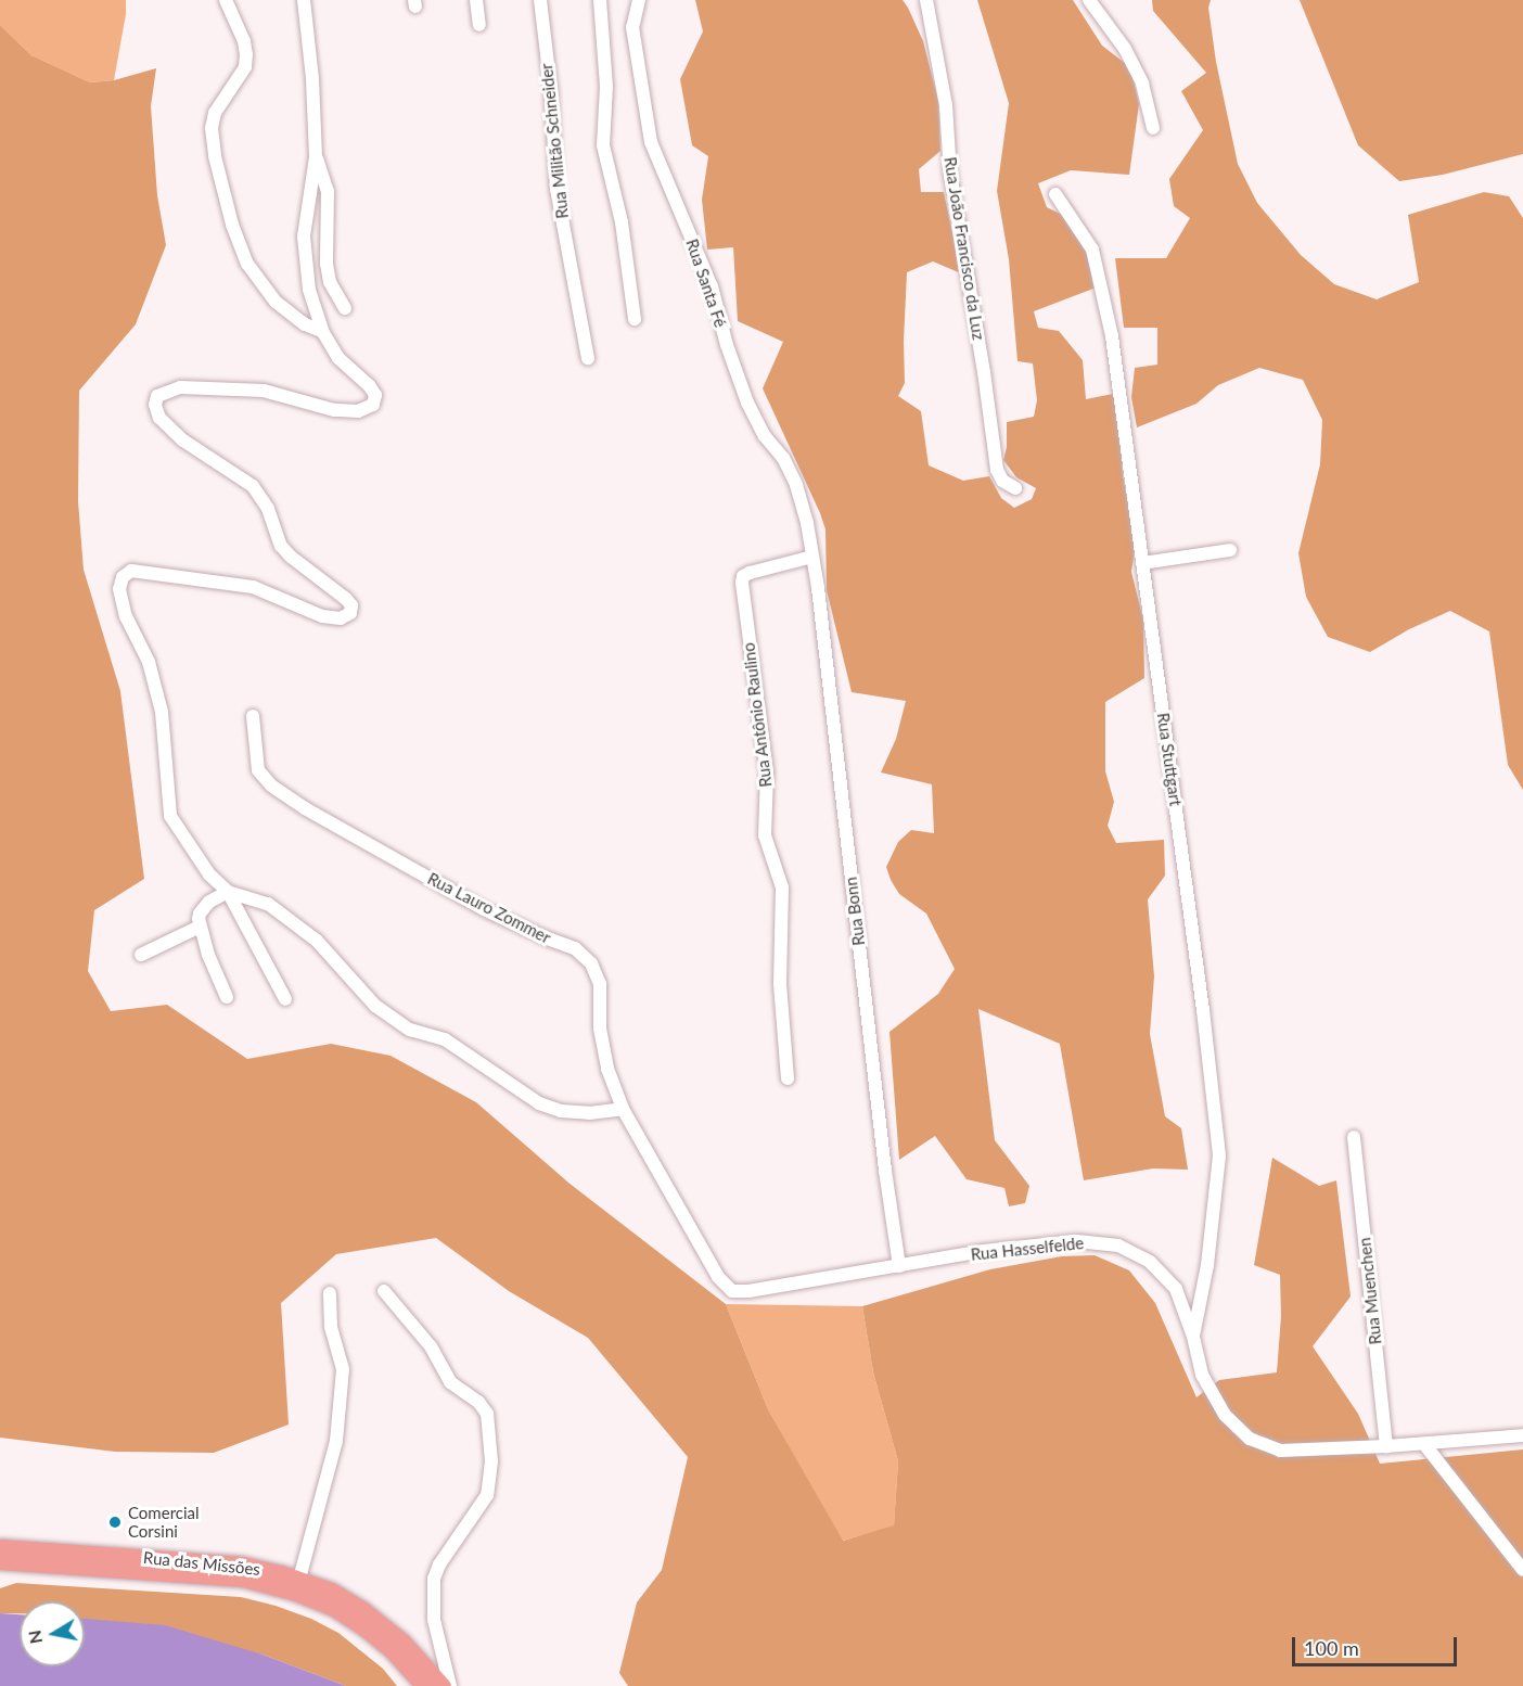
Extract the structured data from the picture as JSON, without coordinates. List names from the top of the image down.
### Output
{
  "streets": {
    "main road": ["Rua das Missões"],
    "street": [
      "Rua Militão Schneider",
      "Rua João Francisco da Luz",
      "Rua Santa Fé",
      "Rua Antônio Raulino",
      "Rua Stuttgart",
      "Rua Lauro Zommer",
      "Rua Bonn",
      "Rua Hasselfelde",
      "Rua Muenchen"
    ]
  },
  "crossings": [
    ["Rua Santa Fé", "Rua Antônio Raulino"],
    ["Rua Santa Fé", "Rua Bonn"],
    ["Rua Antônio Raulino", "Rua Bonn"],
    ["Rua Stuttgart", "Rua Hasselfelde"],
    ["Rua Lauro Zommer", "Rua Hasselfelde"],
    ["Rua Bonn", "Rua Hasselfelde"],
    ["Rua Hasselfelde", "Rua Muenchen"]
  ],
  "places": ["Comercial Corsini"],
  "scale_bar": "100 m",
  "north": "left"
}
